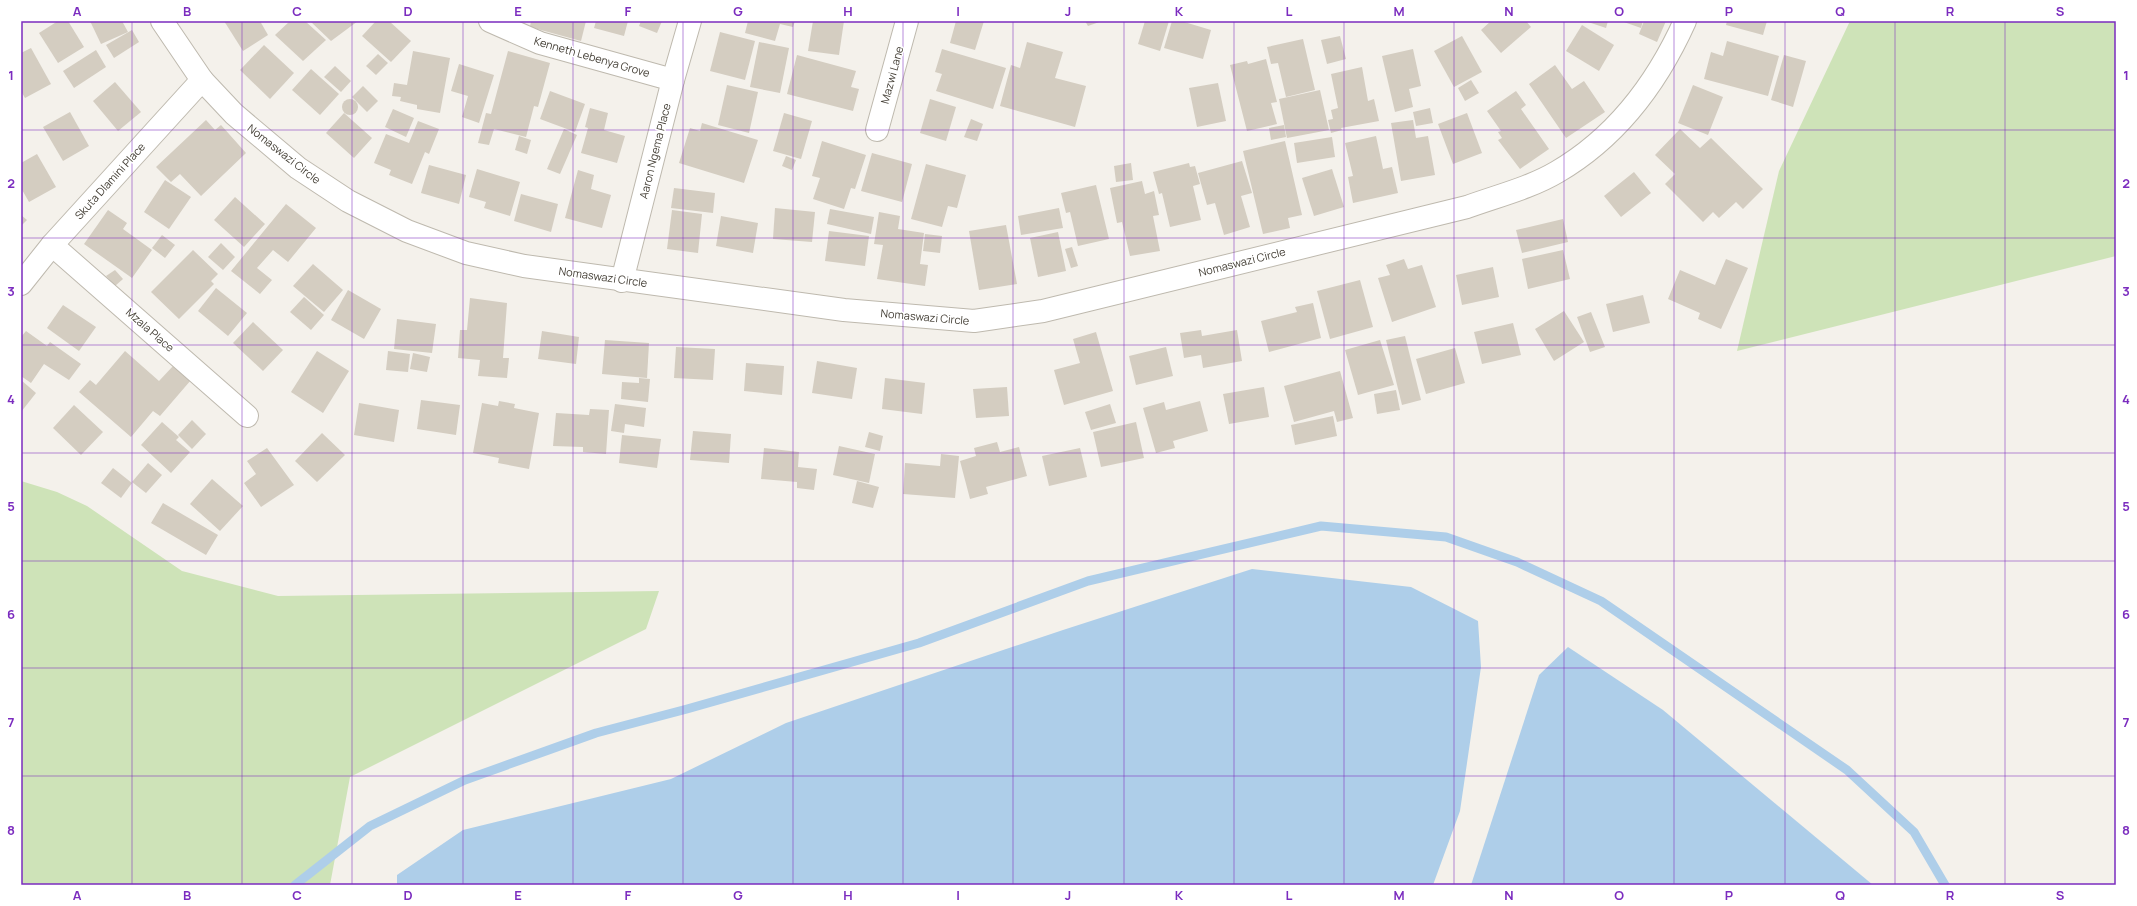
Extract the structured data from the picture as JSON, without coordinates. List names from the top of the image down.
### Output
{
  "streets": {
    "street": [
      "Kenneth Lebenya Grove",
      "Mazwi Lane",
      "Aaron Ngema Place",
      "Nomaswazi Circle",
      "Skuta Dlamini Place",
      "Mzala Place"
    ]
  },
  "crossings": [
    ["Kenneth Lebenya Grove", "Aaron Ngema Place"],
    ["Aaron Ngema Place", "Nomaswazi Circle"],
    ["Nomaswazi Circle", "Skuta Dlamini Place"],
    ["Skuta Dlamini Place", "Mzala Place"]
  ],
  "grid": {
    "columns": [
      "A",
      "B",
      "C",
      "D",
      "E",
      "F",
      "G",
      "H",
      "I",
      "J",
      "K",
      "L",
      "M",
      "N",
      "O",
      "P",
      "Q",
      "R",
      "S"
    ],
    "rows": [
      "1",
      "2",
      "3",
      "4",
      "5",
      "6",
      "7",
      "8"
    ]
  }
}
